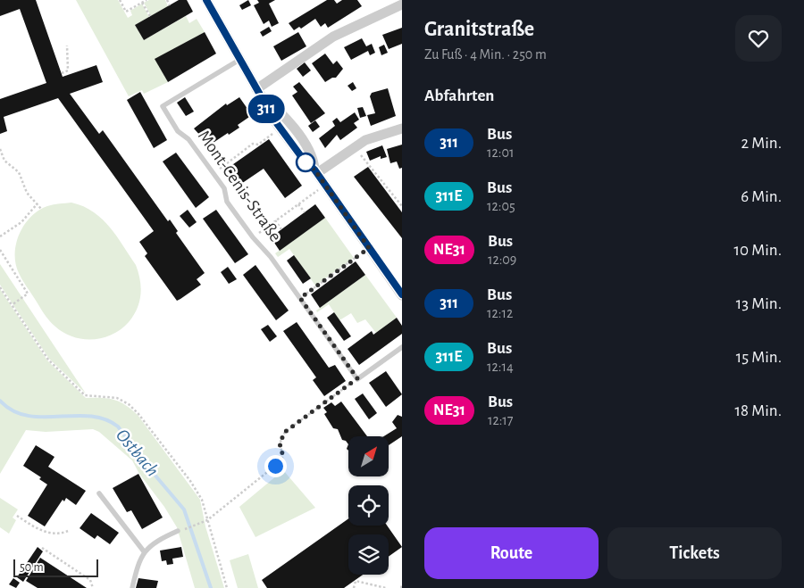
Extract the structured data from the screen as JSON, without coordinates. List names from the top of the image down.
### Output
{
  "streets": {
    "lane": ["Mont-Cenis-Straße"]
  },
  "water": ["Ostbach"],
  "lines": ["bus line 311"],
  "scale_bar": "50 m",
  "north": "top right",
  "page": {
    "on_map": "311",
    "heading": [
      ["Granitstraße", "Zu Fuß · 4 Min. · 250 m"],
      "Abfahrten"
    ],
    "list": [
      {
        "mark": "311",
        "name": "Bus",
        "note": "12:01",
        "value": "2 Min."
      },
      {
        "mark": "311E",
        "name": "Bus",
        "note": "12:05",
        "value": "6 Min."
      },
      {
        "mark": "NE31",
        "name": "Bus",
        "note": "12:09",
        "value": "10 Min."
      },
      {
        "mark": "311",
        "name": "Bus",
        "note": "12:12",
        "value": "13 Min."
      },
      {
        "mark": "311E",
        "name": "Bus",
        "note": "12:14",
        "value": "15 Min."
      },
      {
        "mark": "NE31",
        "name": "Bus",
        "note": "12:17",
        "value": "18 Min."
      }
    ],
    "buttons": ["Route", "Tickets"],
    "scale": "50 m"
  }
}
